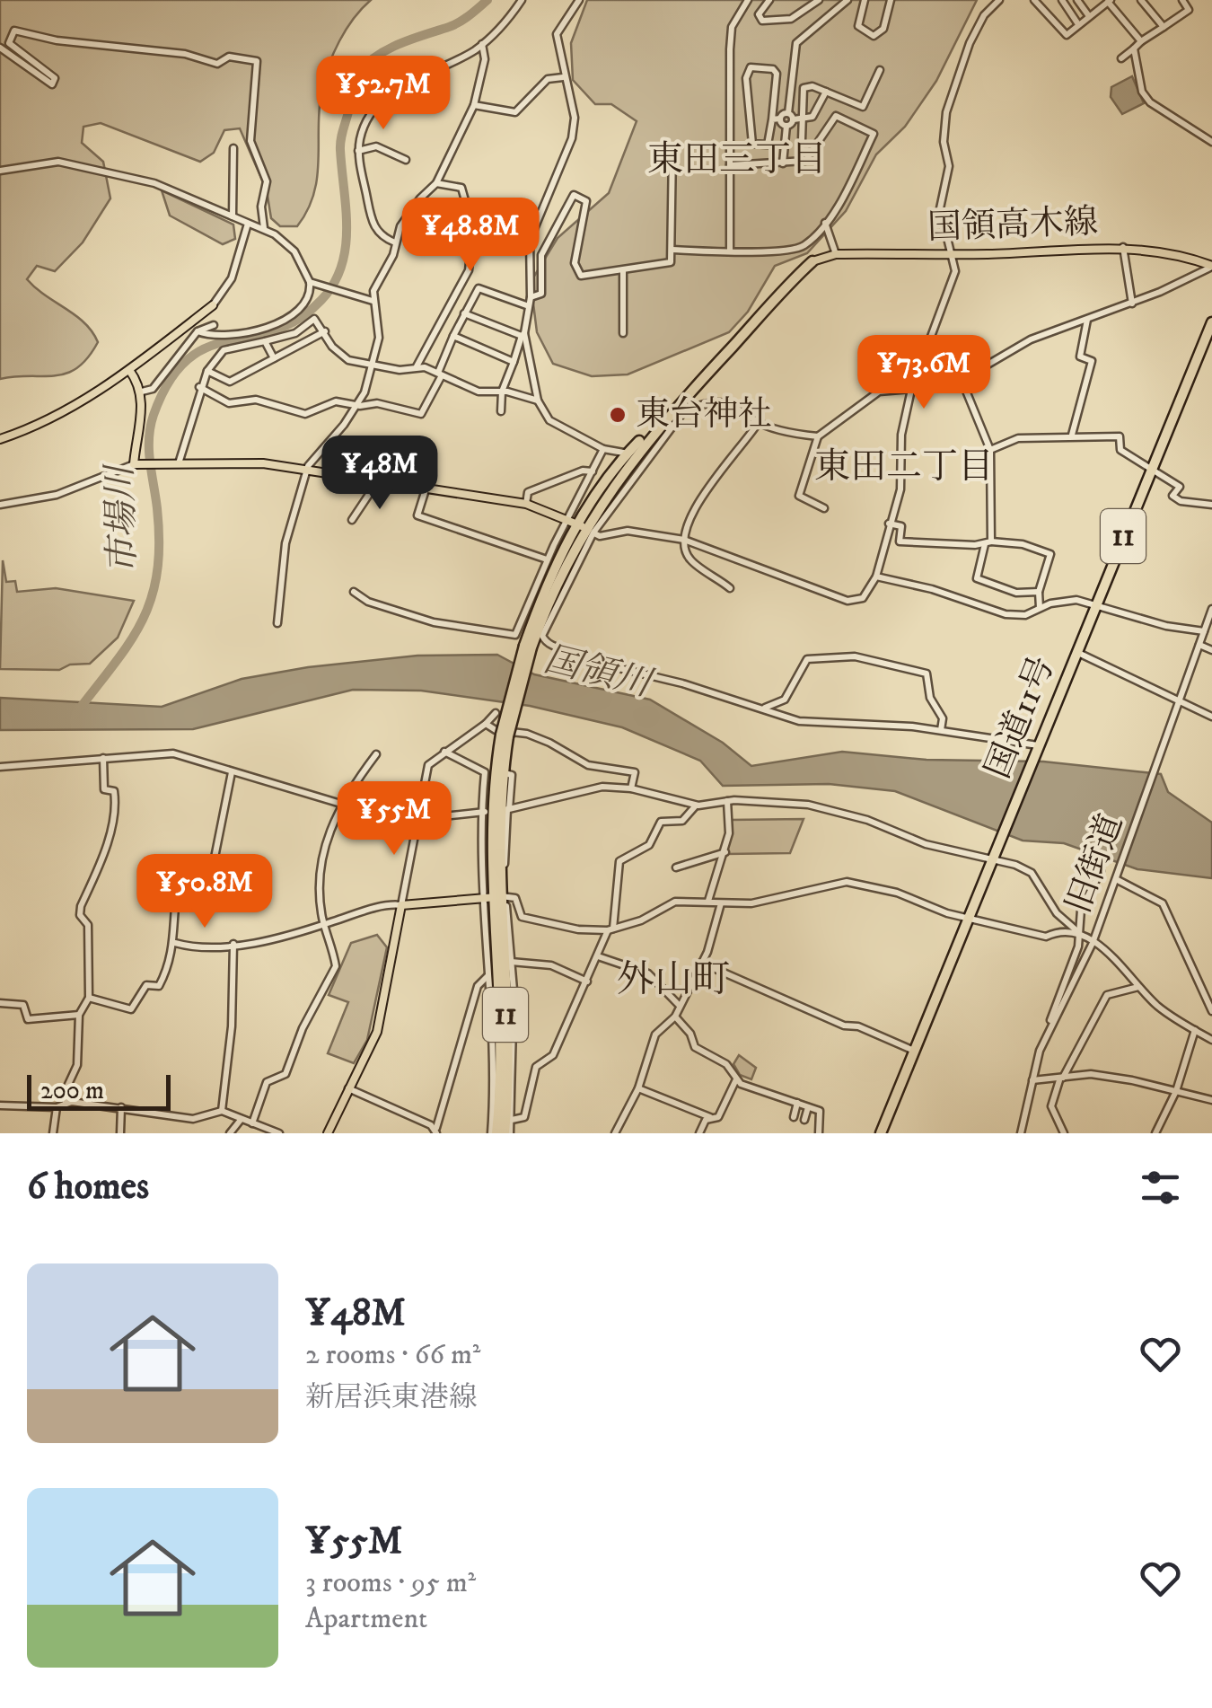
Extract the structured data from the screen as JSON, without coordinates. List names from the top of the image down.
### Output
{
  "streets": {
    "highway": ["11", "国道11号"],
    "main road": ["国領高木線"],
    "street": ["旧街道"]
  },
  "crossings": [
    ["国領高木線", "11"]
  ],
  "districts": ["東田三丁目", "東田二丁目", "外山町"],
  "water": ["市場川", "国領川"],
  "places": ["東台神社"],
  "scale_bar": "200 m",
  "page": {
    "price": [
      "¥52.7M",
      "¥48.8M",
      "¥73.6M",
      "¥48M",
      "¥55M",
      "¥50.8M"
    ],
    "scale": "200 m",
    "heading": "6 homes",
    "list": [
      {
        "name": "¥48M",
        "note": "2 rooms · 66 m² · 新居浜東港線"
      },
      {
        "name": "¥55M",
        "note": "3 rooms · 95 m² · Apartment"
      }
    ]
  }
}
